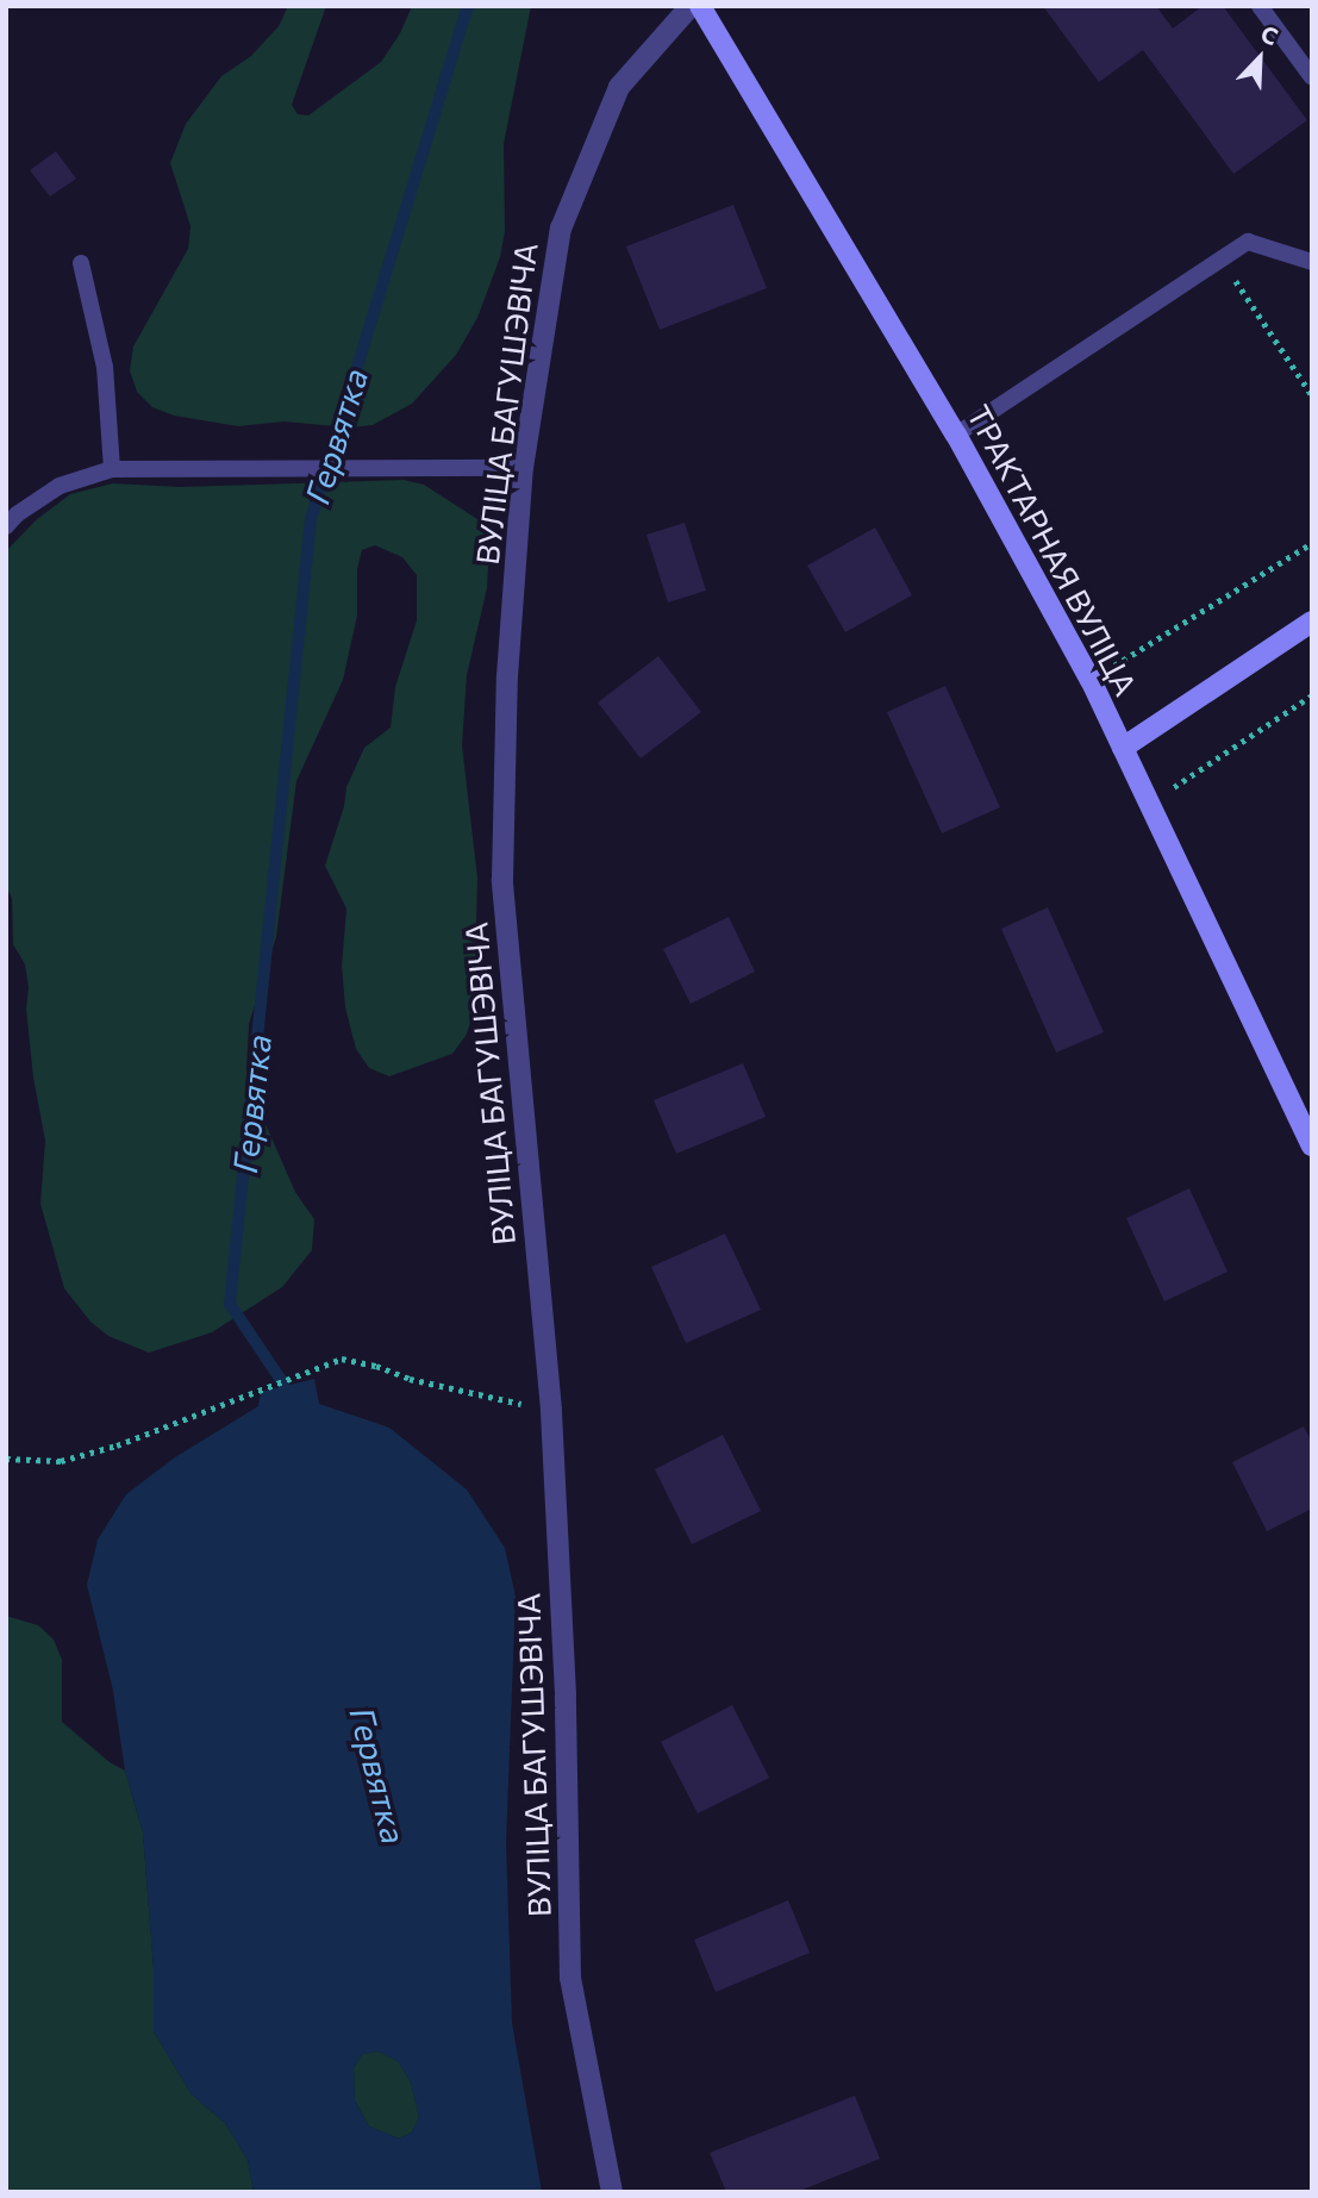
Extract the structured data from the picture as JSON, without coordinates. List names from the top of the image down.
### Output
{
  "streets": {
    "street": ["ВУЛІЦА БАГУШЭВІЧА", "ТРАКТАРНАЯ ВУЛІЦА"]
  },
  "water": ["Гервятка"],
  "north": "top right"
}
